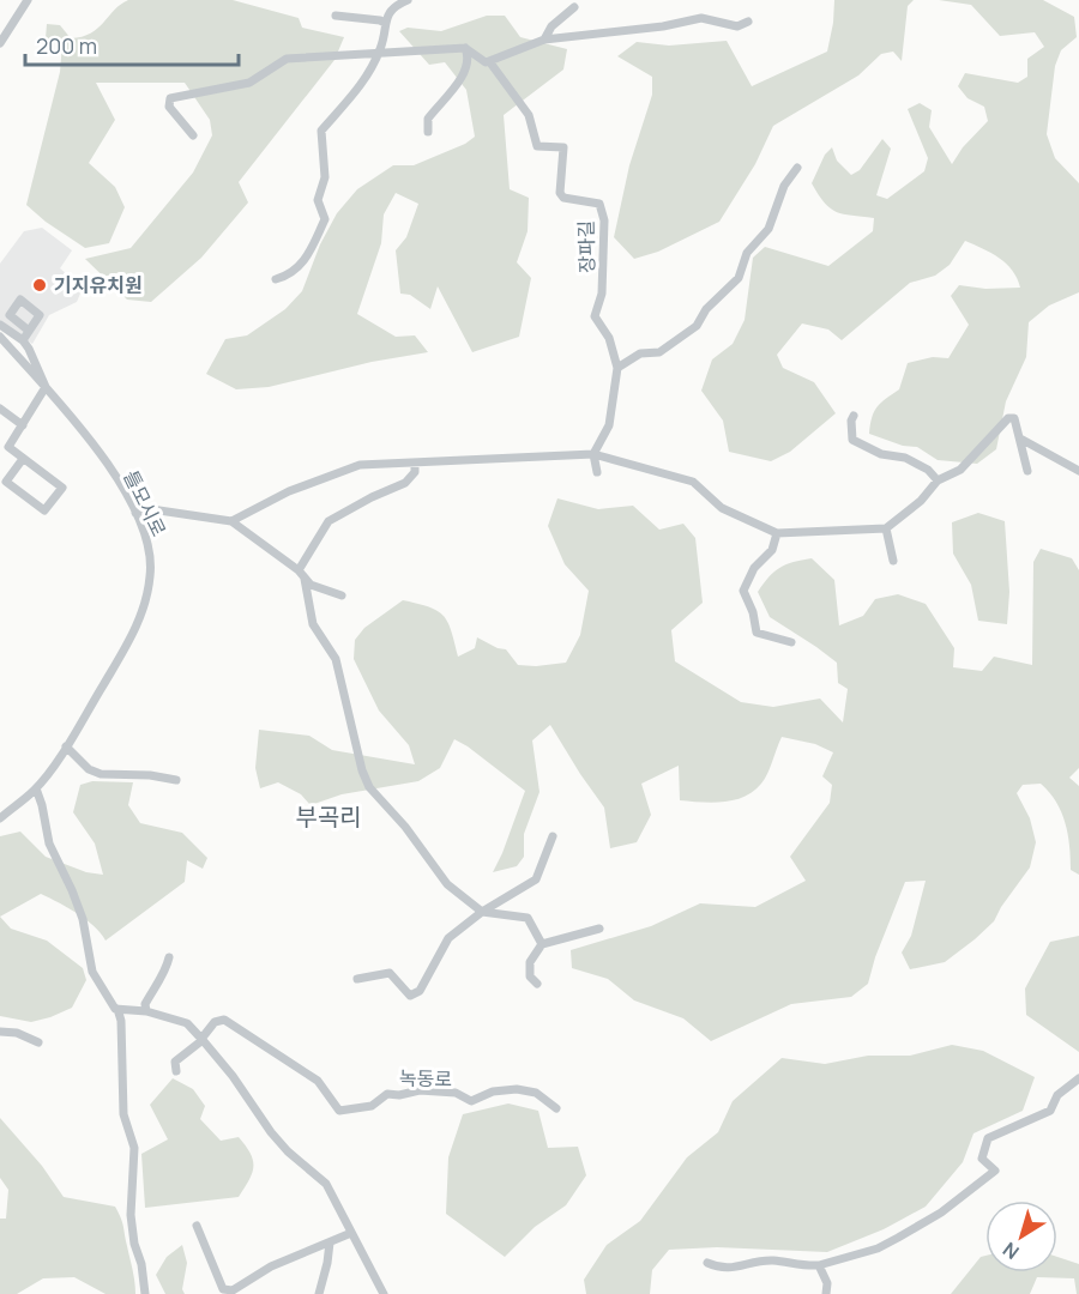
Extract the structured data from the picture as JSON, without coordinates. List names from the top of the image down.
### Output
{
  "streets": {
    "street": ["장파길", "틀모시로", "녹동로"]
  },
  "districts": ["부곡리"],
  "places": ["기지유치원"],
  "scale_bar": "200 m",
  "north": "bottom left"
}
